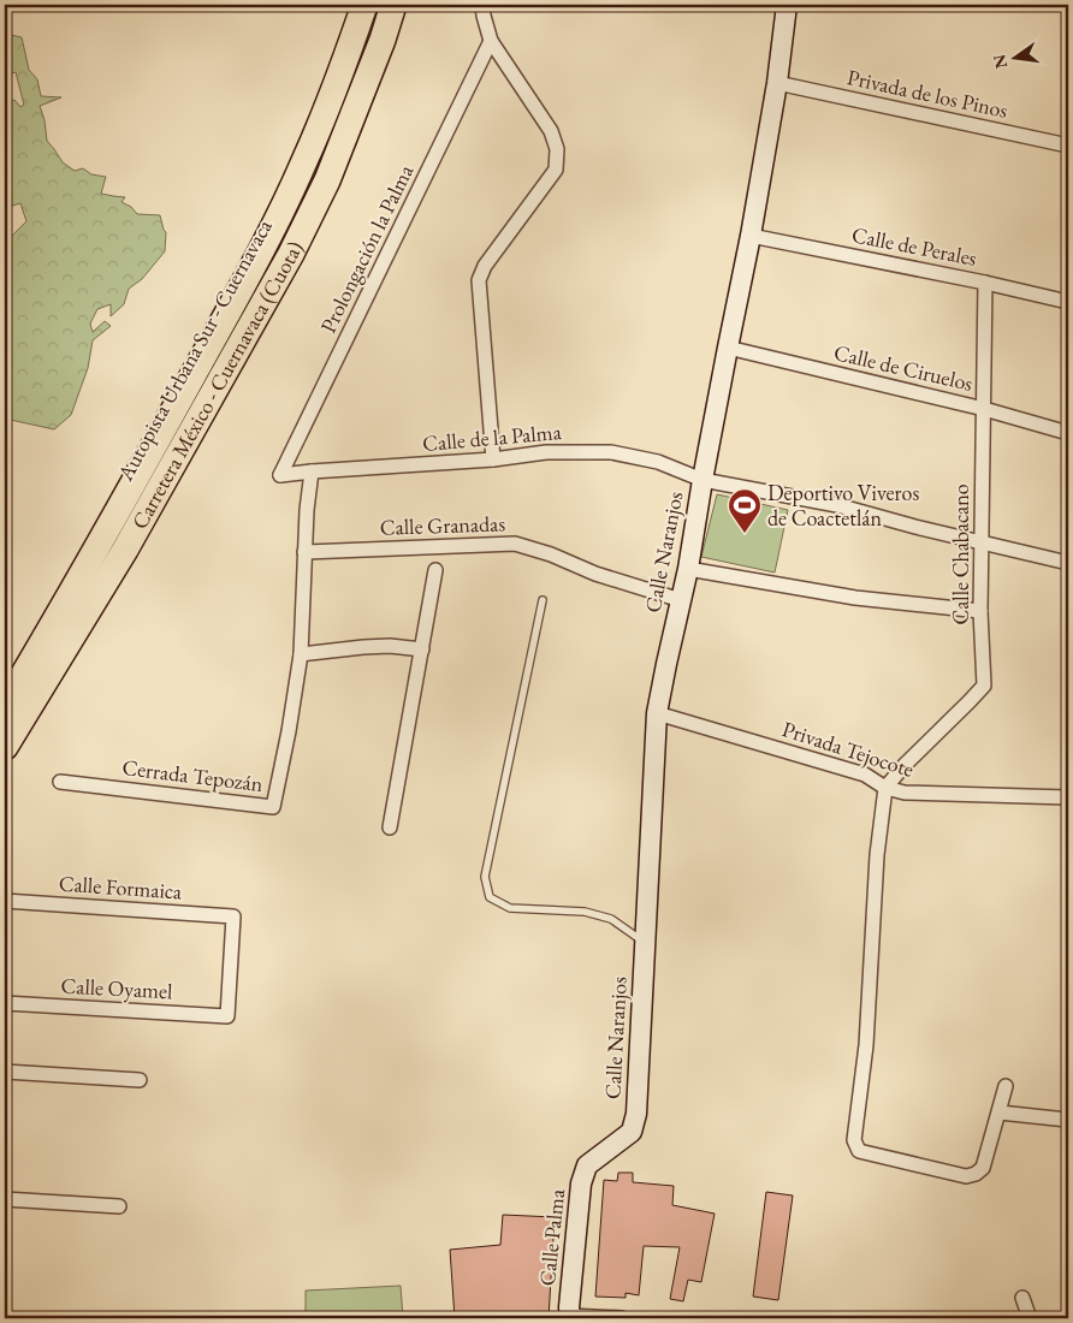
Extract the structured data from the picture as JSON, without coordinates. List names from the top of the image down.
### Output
{
  "streets": {
    "highway": ["Autopista Urbana Sur - Cuernavaca", "Carretera México - Cuernavaca (Cuota)"],
    "street": [
      "Privada de los Pinos",
      "Calle de Perales",
      "Prolongación la Palma",
      "Calle de Ciruelos",
      "Calle de la Palma",
      "Calle Granadas",
      "Calle Naranjos",
      "Calle Chabacano",
      "Privada Tejocote",
      "Cerrada Tepozán",
      "Calle Formaica",
      "Calle Oyamel",
      "Calle Palma"
    ]
  },
  "crossings": [
    ["Privada de los Pinos", "Calle Naranjos"],
    ["Calle de Perales", "Calle Naranjos"],
    ["Calle de Perales", "Calle Chabacano"],
    ["Prolongación la Palma", "Calle de la Palma"],
    ["Autopista Urbana Sur - Cuernavaca", "Carretera México - Cuernavaca (Cuota)"],
    ["Calle de Ciruelos", "Calle Naranjos"],
    ["Calle de Ciruelos", "Calle Chabacano"],
    ["Calle de la Palma", "Calle Naranjos"],
    ["Calle de la Palma", "Cerrada Tepozán"],
    ["Calle Granadas", "Calle Naranjos"],
    ["Calle Granadas", "Cerrada Tepozán"],
    ["Calle Naranjos", "Privada Tejocote"],
    ["Calle Naranjos", "Calle Palma"],
    ["Calle Chabacano", "Privada Tejocote"],
    ["Calle Formaica", "Calle Oyamel"]
  ],
  "places": {
    "sports": ["Deportivo Viveros de Coactetlán"]
  },
  "north": "left"
}
